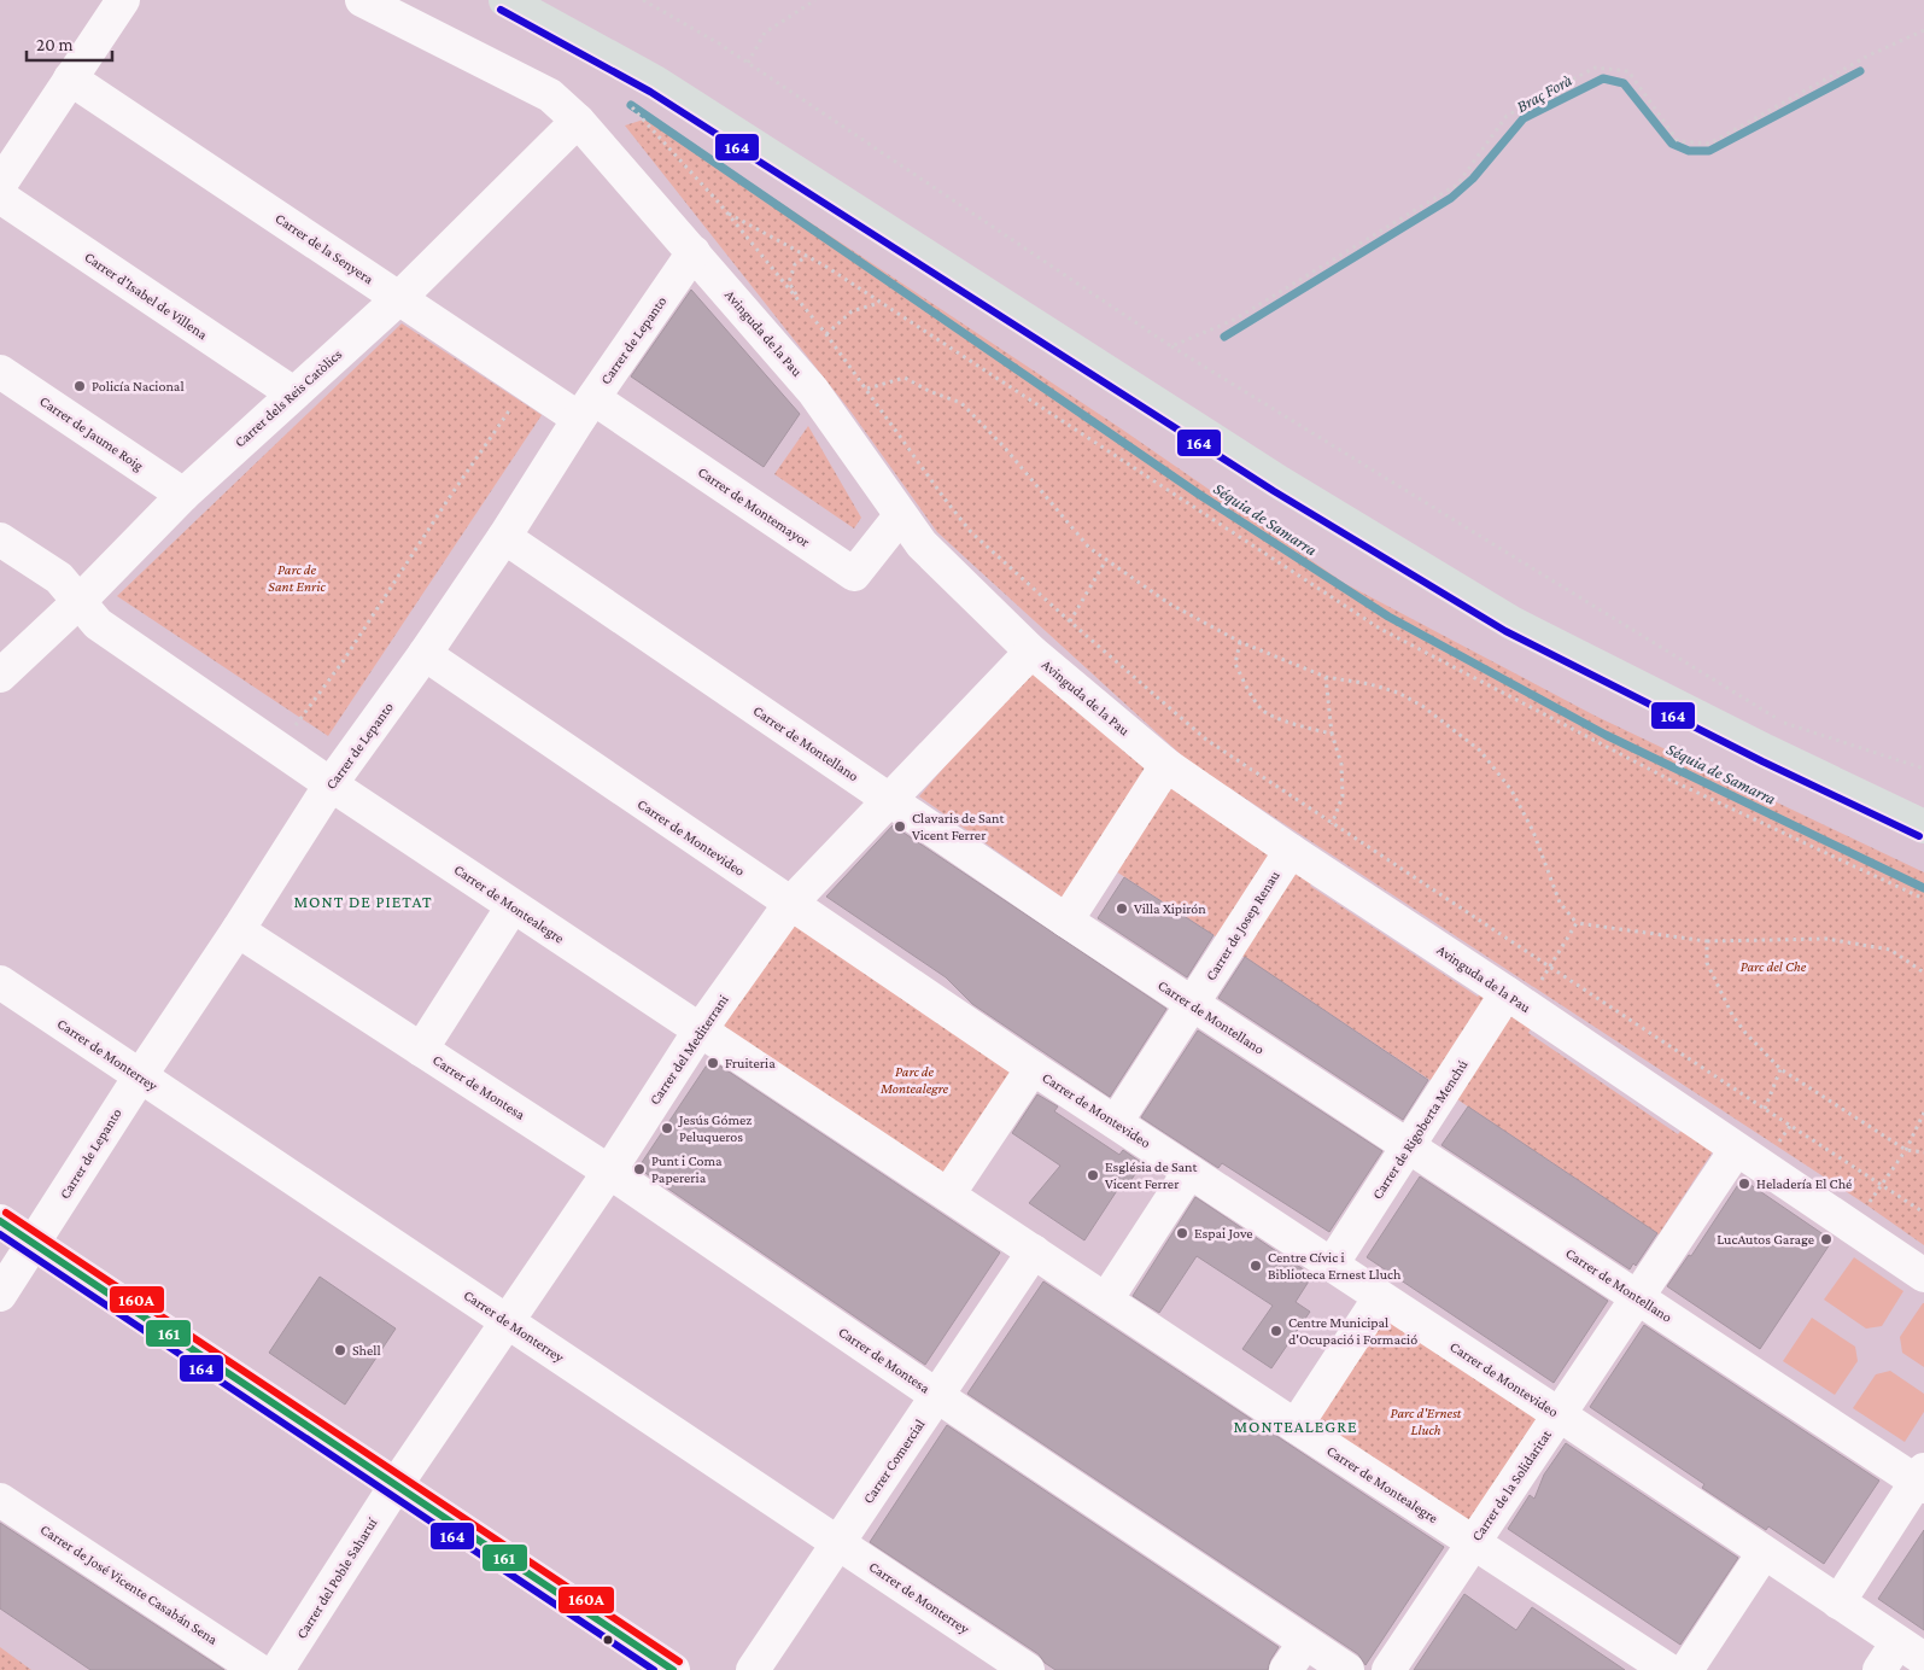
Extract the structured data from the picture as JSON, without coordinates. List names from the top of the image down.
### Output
{
  "streets": {
    "street": [
      "Carrer de la Senyera",
      "Carrer d'Isabel de Villena",
      "Avinguda de la Pau",
      "Carrer de Lepanto",
      "Carrer dels Reis Catòlics",
      "Carrer de Jaume Roig",
      "Carrer de Montemayor",
      "Carrer de Montellano",
      "Carrer de Montevideo",
      "Carrer de Montealegre",
      "Carrer de Josep Renau",
      "Carrer del Mediterrani",
      "Carrer de Monterrey",
      "Carrer de Montesa",
      "Carrer de Rigoberta Menchú",
      "Carrer Comercial",
      "Carrer de la Solidaritat",
      "Carrer del Poble Saharuí",
      "Carrer de José Vicente Casabán Sena"
    ]
  },
  "crossings": [
    ["Carrer de la Senyera", "Carrer de Lepanto"],
    ["Carrer de la Senyera", "Carrer dels Reis Catòlics"],
    ["Carrer de la Senyera", "Carrer de Montemayor"],
    ["Carrer d'Isabel de Villena", "Carrer dels Reis Catòlics"],
    ["Avinguda de la Pau", "Carrer de Lepanto"],
    ["Avinguda de la Pau", "Carrer dels Reis Catòlics"],
    ["Avinguda de la Pau", "Carrer de Montemayor"],
    ["Avinguda de la Pau", "Carrer de Josep Renau"],
    ["Avinguda de la Pau", "Carrer del Mediterrani"],
    ["Avinguda de la Pau", "Carrer de Rigoberta Menchú"],
    ["Avinguda de la Pau", "Carrer de la Solidaritat"],
    ["Carrer de Lepanto", "Carrer de Montemayor"],
    ["Carrer de Lepanto", "Carrer de Montellano"],
    ["Carrer de Lepanto", "Carrer de Montevideo"],
    ["Carrer de Lepanto", "Carrer de Montealegre"],
    ["Carrer de Lepanto", "Carrer de Monterrey"],
    ["Carrer de Lepanto", "Carrer de Montesa"],
    ["Carrer dels Reis Catòlics", "Carrer de Jaume Roig"],
    ["Carrer dels Reis Catòlics", "Carrer de Montealegre"],
    ["Carrer de Montellano", "Carrer de Josep Renau"],
    ["Carrer de Montellano", "Carrer del Mediterrani"],
    ["Carrer de Montellano", "Carrer de Rigoberta Menchú"],
    ["Carrer de Montellano", "Carrer de la Solidaritat"],
    ["Carrer de Montevideo", "Carrer de Josep Renau"],
    ["Carrer de Montevideo", "Carrer del Mediterrani"],
    ["Carrer de Montevideo", "Carrer de Rigoberta Menchú"],
    ["Carrer de Montevideo", "Carrer de la Solidaritat"],
    ["Carrer de Montealegre", "Carrer del Mediterrani"],
    ["Carrer de Montealegre", "Carrer de Montesa"],
    ["Carrer de Montealegre", "Carrer Comercial"],
    ["Carrer de Montealegre", "Carrer de la Solidaritat"],
    ["Carrer del Mediterrani", "Carrer de Monterrey"],
    ["Carrer del Mediterrani", "Carrer de Montesa"],
    ["Carrer del Mediterrani", "Carrer del Poble Saharuí"],
    ["Carrer de Monterrey", "Carrer Comercial"],
    ["Carrer de Montesa", "Carrer Comercial"]
  ],
  "districts": ["MONT DE PIETAT", "MONTEALEGRE"],
  "water": ["Braç Forà", "Séquia de Samarra"],
  "parks": [
    "Parc de Sant Enric",
    "Parc del Che",
    "Parc de Montealegre",
    "Parc d'Ernest Lluch"
  ],
  "places": [
    "Policía Nacional",
    "Clavaris de Sant Vicent Ferrer",
    "Villa Xipirón",
    "Fruiteria",
    "Jesús Gómez Peluqueros",
    "Punt i Coma Papereria",
    "Església de Sant Vicent Ferrer",
    "Heladería El Ché",
    "Espai Jove",
    "LucAutos Garage",
    "Centre Cívic i Biblioteca Ernest Lluch",
    "Centre Municipal d'Ocupació i Formació",
    "Shell"
  ],
  "lines": ["transit line 164", "transit line 160A", "transit line 161"],
  "scale_bar": "20 m"
}
